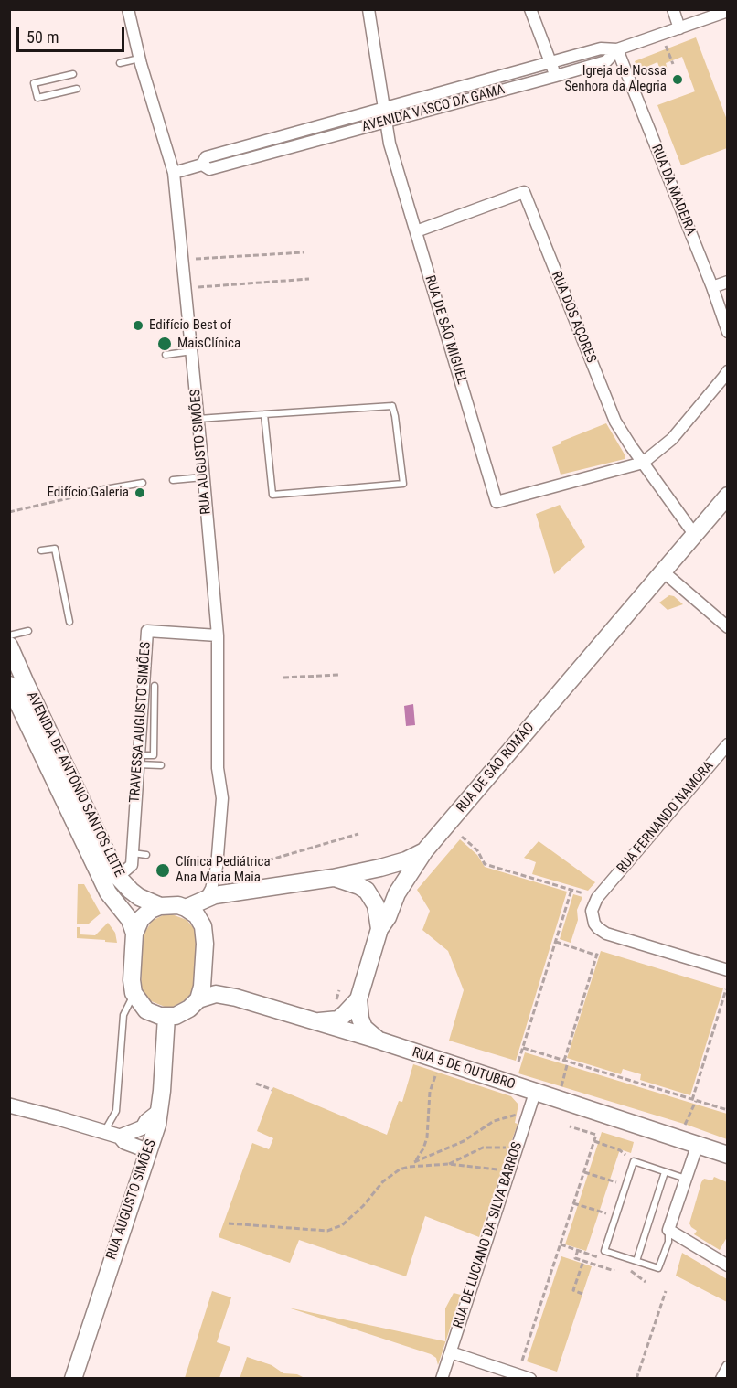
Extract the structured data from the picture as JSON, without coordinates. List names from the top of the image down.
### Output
{
  "streets": {
    "main road": [
      "RUA AUGUSTO SIMÕES",
      "RUA DE SÃO ROMÃO",
      "AVENIDA DE ANTÓNIO SANTOS LEITE",
      "RUA 5 DE OUTUBRO"
    ],
    "street": [
      "AVENIDA VASCO DA GAMA",
      "RUA DA MADEIRA",
      "RUA DOS AÇORES",
      "RUA DE SÃO MIGUEL",
      "TRAVESSA AUGUSTO SIMÕES",
      "RUA FERNANDO NAMORA",
      "RUA DE LUCIANO DA SILVA BARROS"
    ]
  },
  "crossings": [
    ["AVENIDA VASCO DA GAMA", "RUA DA MADEIRA"],
    ["AVENIDA VASCO DA GAMA", "RUA DE SÃO MIGUEL"],
    ["AVENIDA VASCO DA GAMA", "RUA AUGUSTO SIMÕES"],
    ["RUA DOS AÇORES", "RUA DE SÃO MIGUEL"],
    ["RUA DOS AÇORES", "RUA DE SÃO ROMÃO"],
    ["RUA AUGUSTO SIMÕES", "TRAVESSA AUGUSTO SIMÕES"],
    ["RUA AUGUSTO SIMÕES", "RUA DE SÃO ROMÃO"],
    ["RUA AUGUSTO SIMÕES", "AVENIDA DE ANTÓNIO SANTOS LEITE"],
    ["RUA AUGUSTO SIMÕES", "RUA 5 DE OUTUBRO"],
    ["TRAVESSA AUGUSTO SIMÕES", "AVENIDA DE ANTÓNIO SANTOS LEITE"],
    ["RUA DE SÃO ROMÃO", "AVENIDA DE ANTÓNIO SANTOS LEITE"],
    ["RUA DE SÃO ROMÃO", "RUA 5 DE OUTUBRO"],
    ["AVENIDA DE ANTÓNIO SANTOS LEITE", "RUA 5 DE OUTUBRO"],
    ["RUA 5 DE OUTUBRO", "RUA DE LUCIANO DA SILVA BARROS"]
  ],
  "places": [
    "Igreja de Nossa Senhora da Alegria",
    "Edifício Best of",
    "MaisClínica",
    "Edifício Galeria",
    "Clínica Pediátrica Ana Maria Maia"
  ],
  "scale_bar": "50 m"
}
